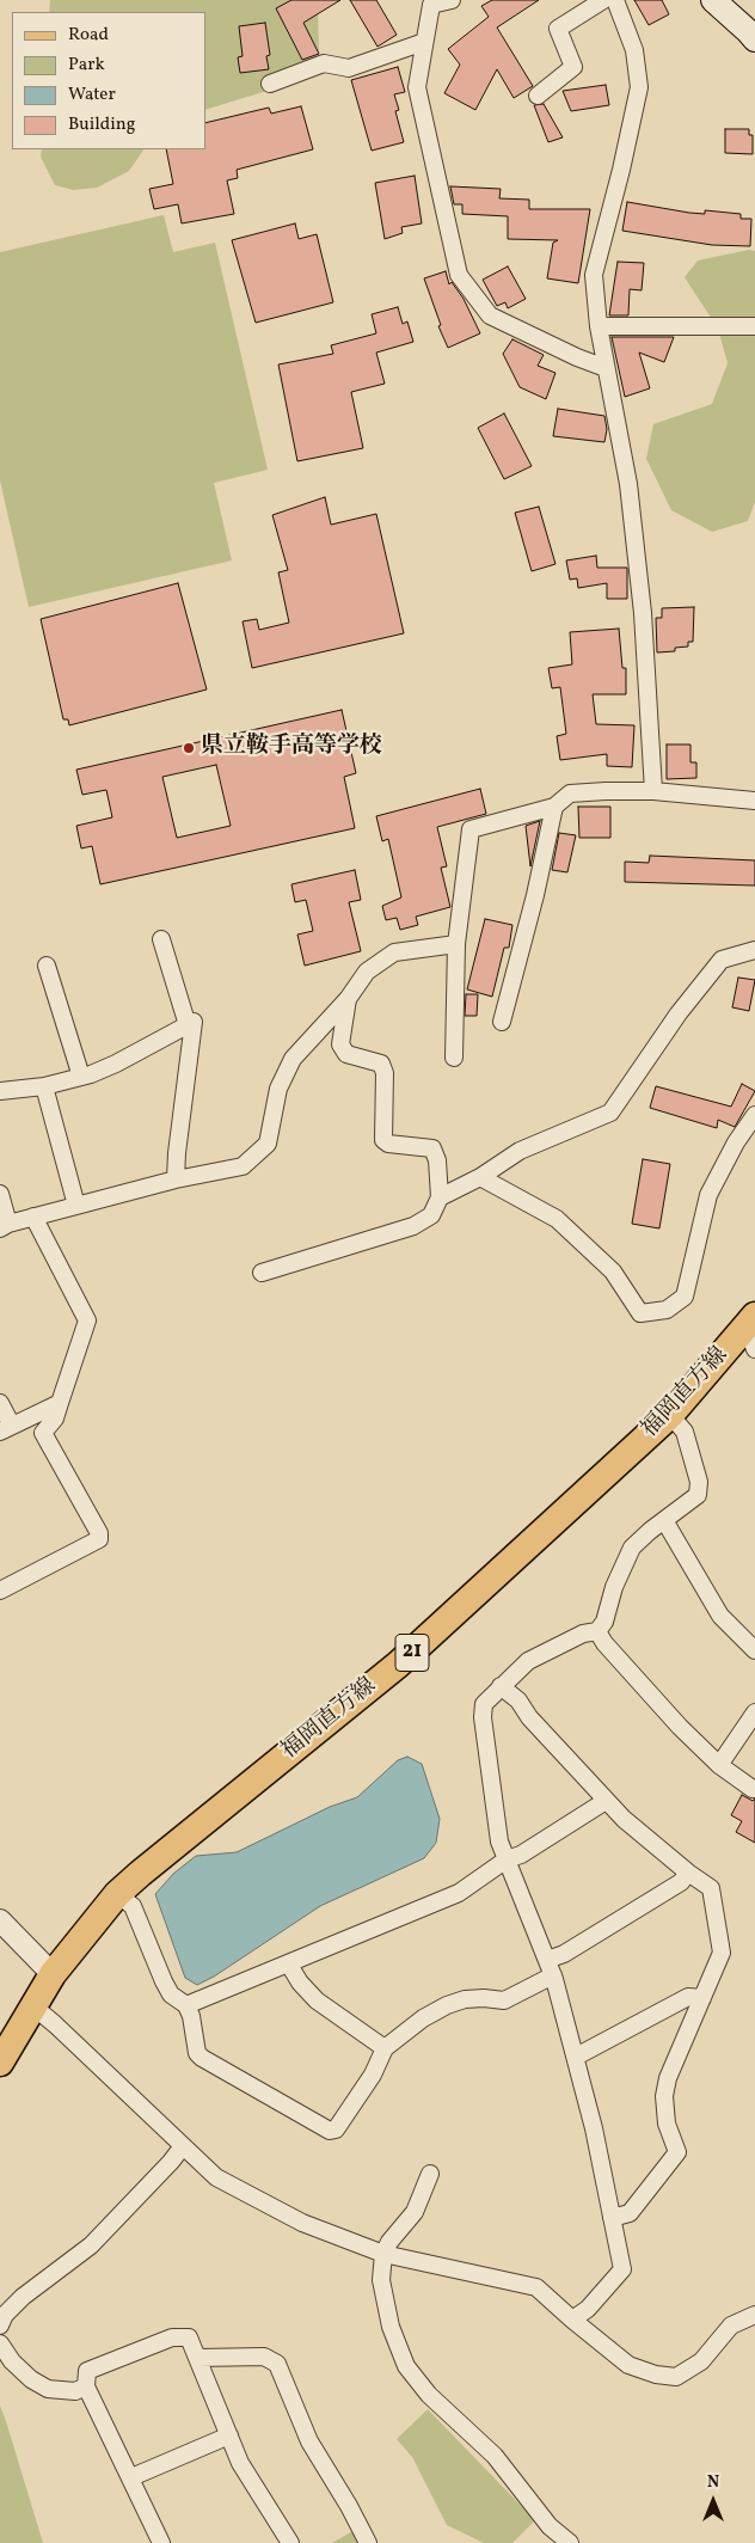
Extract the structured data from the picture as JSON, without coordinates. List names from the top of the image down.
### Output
{
  "streets": {
    "main road": ["福岡直方線", "21"]
  },
  "places": ["県立鞍手高等学校"],
  "legend": [
    "Road",
    "Park",
    "Water",
    "Building"
  ],
  "north": "top"
}
